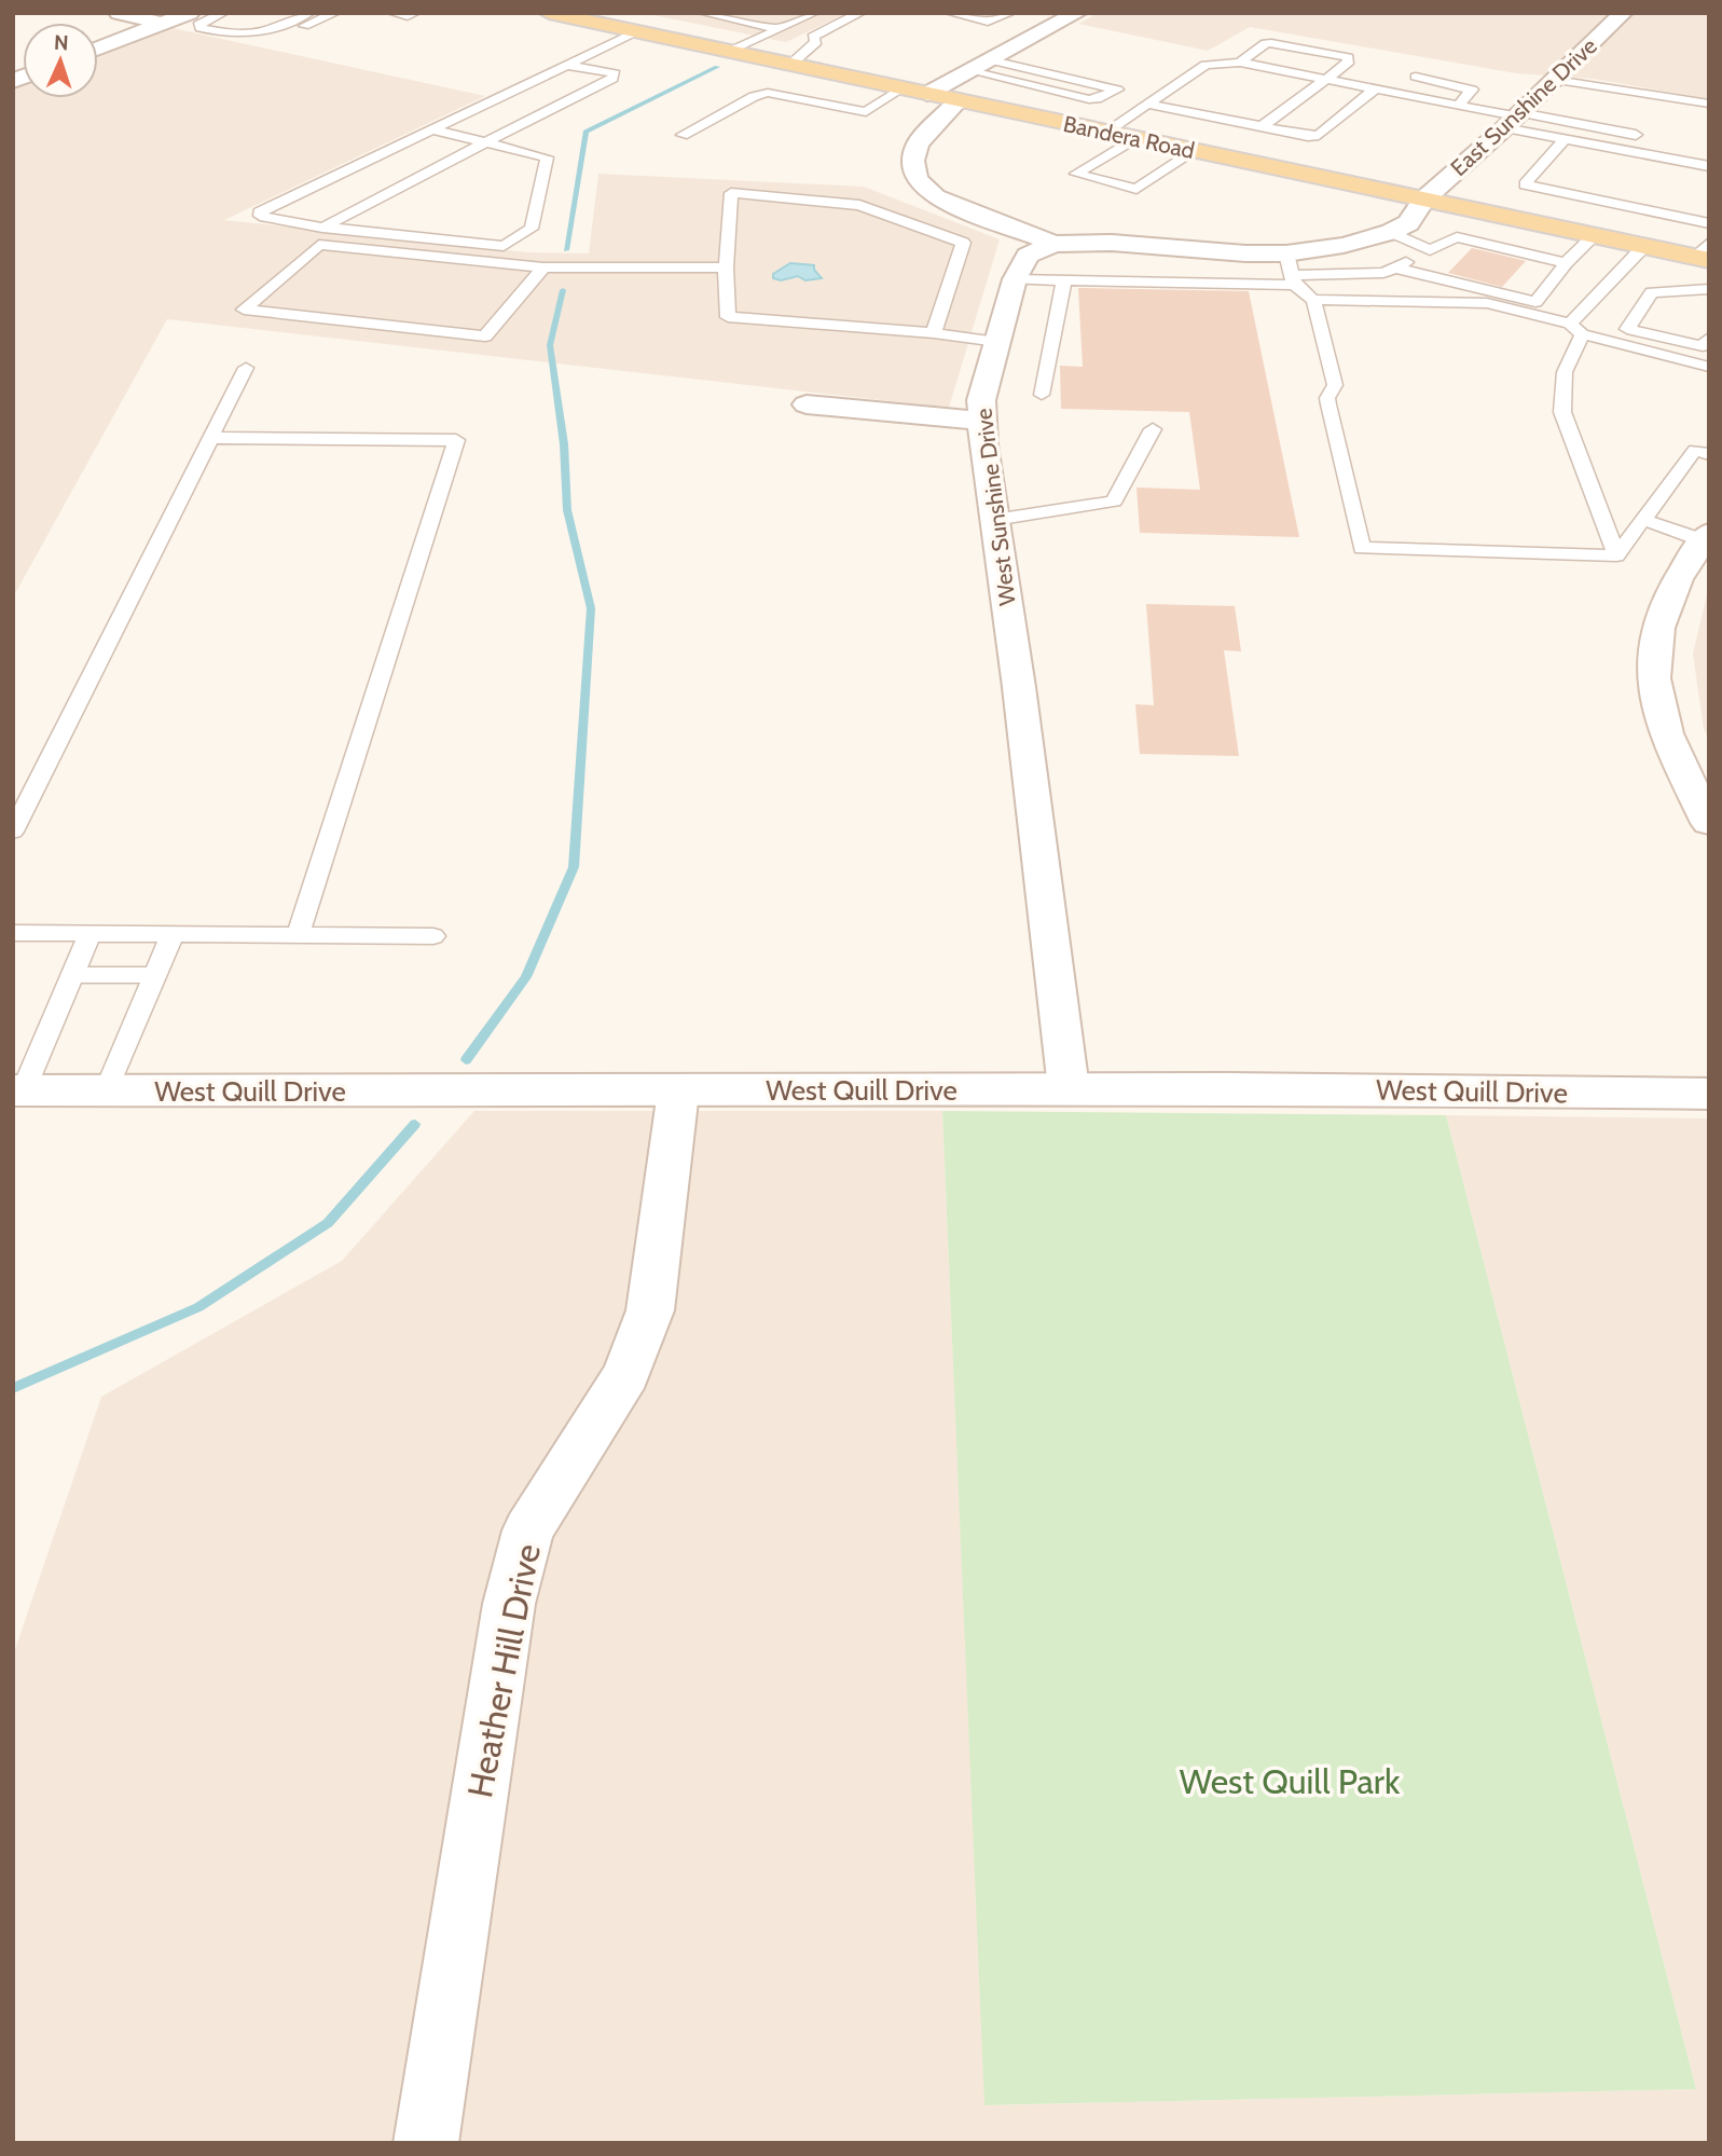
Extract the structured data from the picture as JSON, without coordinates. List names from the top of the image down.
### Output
{
  "streets": {
    "main road": ["Bandera Road"],
    "street": [
      "East Sunshine Drive",
      "West Sunshine Drive",
      "West Quill Drive",
      "Heather Hill Drive"
    ]
  },
  "crossings": [
    ["East Sunshine Drive", "Bandera Road"],
    ["West Sunshine Drive", "West Quill Drive"],
    ["West Quill Drive", "Heather Hill Drive"]
  ],
  "parks": ["West Quill Park"],
  "north": "top"
}
